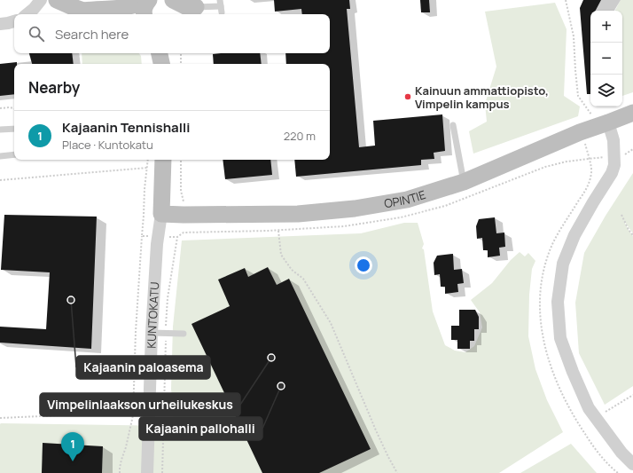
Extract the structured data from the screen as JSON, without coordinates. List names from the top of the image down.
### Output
{
  "streets": {
    "street": ["OPINTIE", "KUNTOKATU"]
  },
  "crossings": [
    ["OPINTIE", "KUNTOKATU"]
  ],
  "places": [
    "Kainuun ammattiopisto, Vimpelin kampus",
    "Kajaanin paloasema",
    "Vimpelinlaakson urheilukeskus",
    "Kajaanin pallohalli"
  ],
  "page": {
    "map_buttons": ["+", "−"],
    "search": "Search here",
    "heading": "Nearby",
    "list": [
      {
        "mark": "1",
        "name": "Kajaanin Tennishalli",
        "note": "Place · Kuntokatu",
        "value": "220 m"
      }
    ],
    "pins": "1"
  }
}
